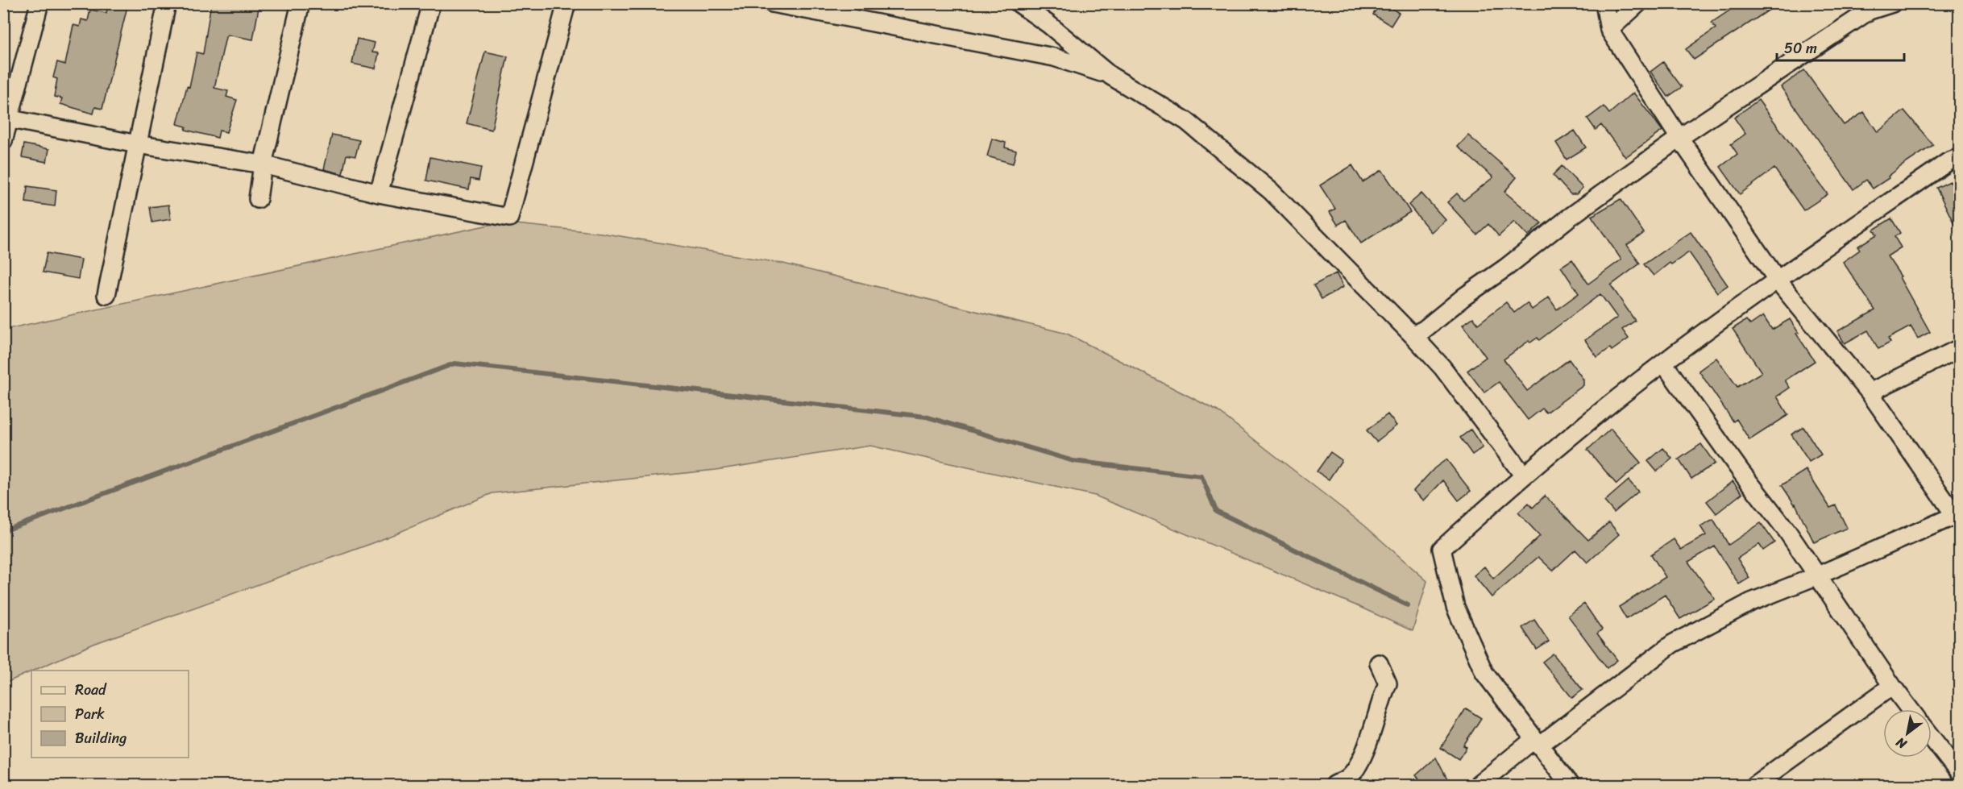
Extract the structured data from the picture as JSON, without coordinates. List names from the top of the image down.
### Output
{
  "legend": ["Road", "Park", "Building"],
  "scale_bar": "50 m",
  "north": "bottom left"
}
